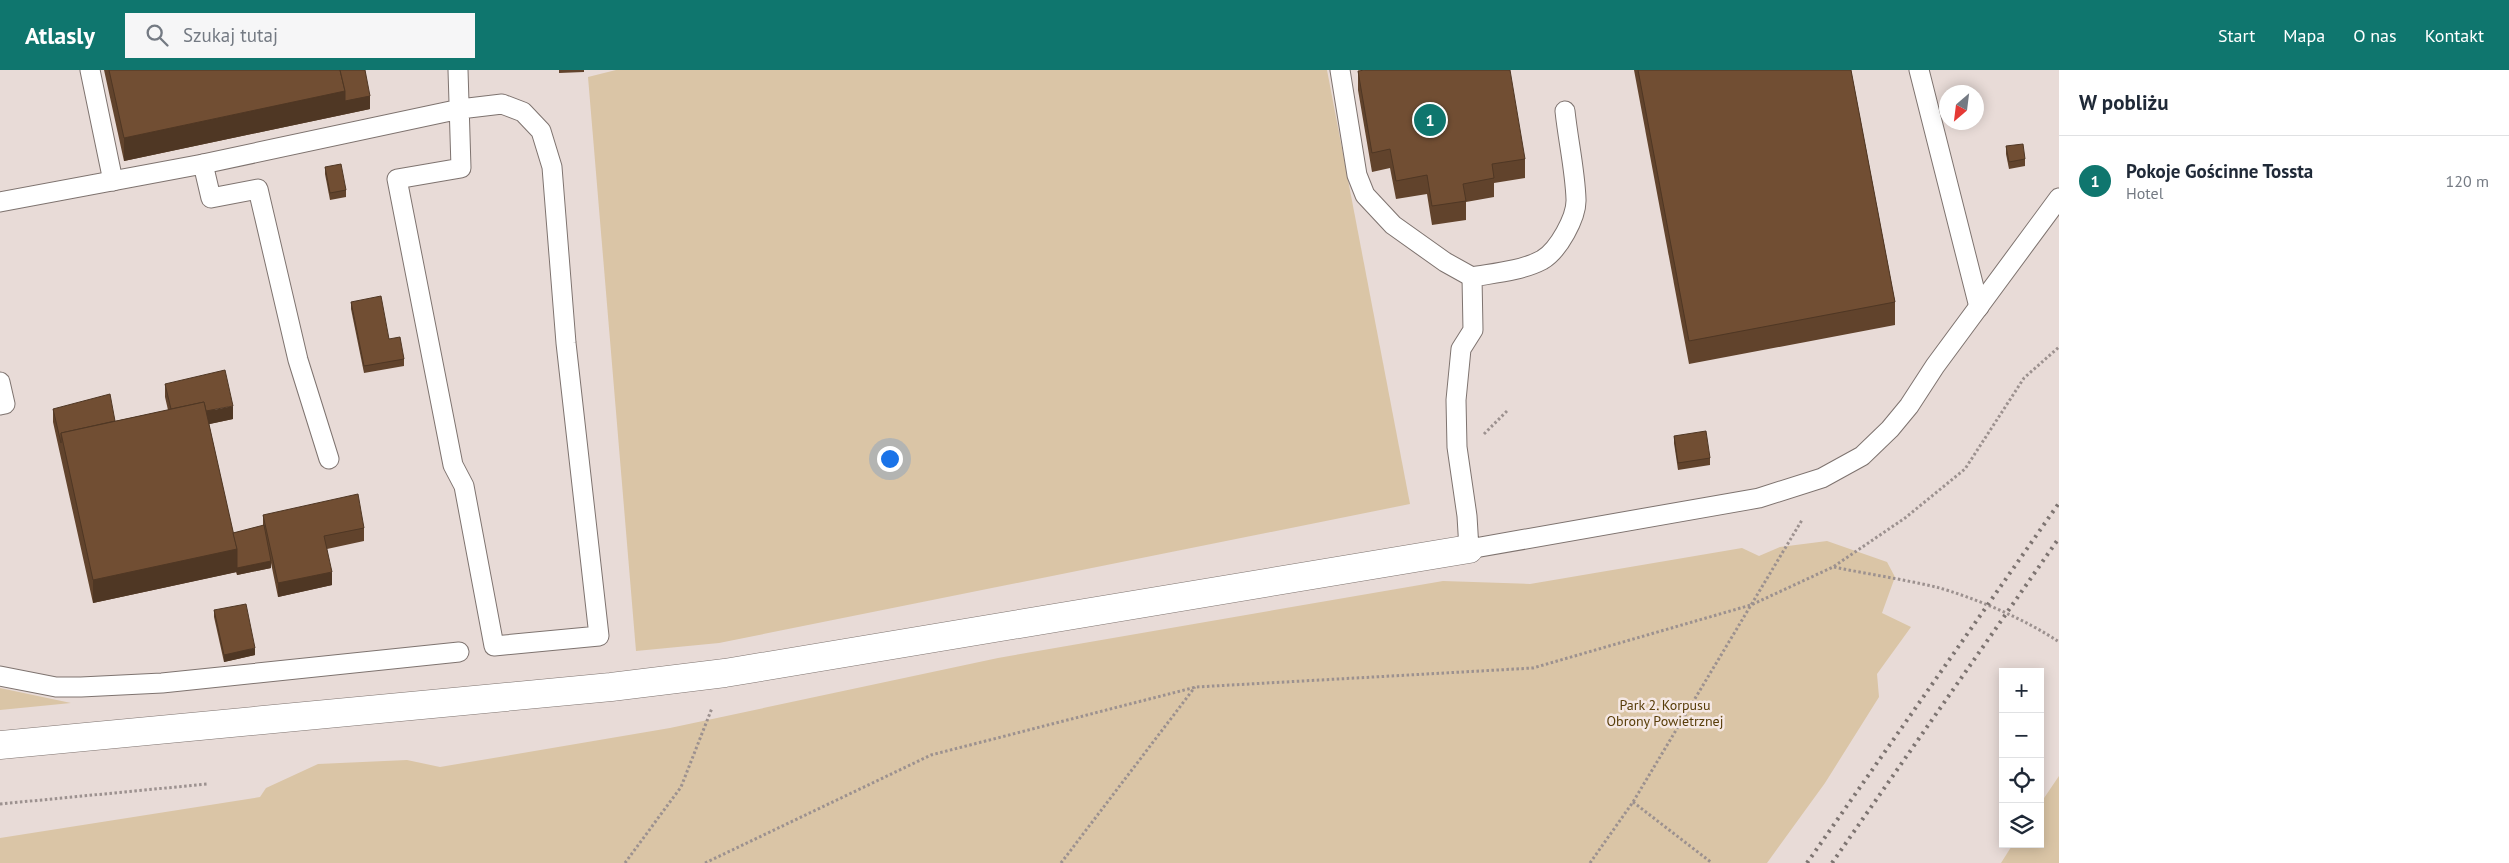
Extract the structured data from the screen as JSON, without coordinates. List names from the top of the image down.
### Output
{
  "parks": ["Park 2. Korpusu Obrony Powietrznej"],
  "north": "bottom left",
  "page": {
    "header": "Atlasly",
    "search": "Szukaj tutaj",
    "nav": [
      "Start",
      "Mapa",
      "O nas",
      "Kontakt"
    ],
    "heading": "W pobliżu",
    "pins": "1",
    "list": [
      {
        "mark": "1",
        "name": "Pokoje Gościnne Tossta",
        "note": "Hotel",
        "value": "120 m"
      }
    ],
    "map_buttons": ["+", "−"]
  }
}
